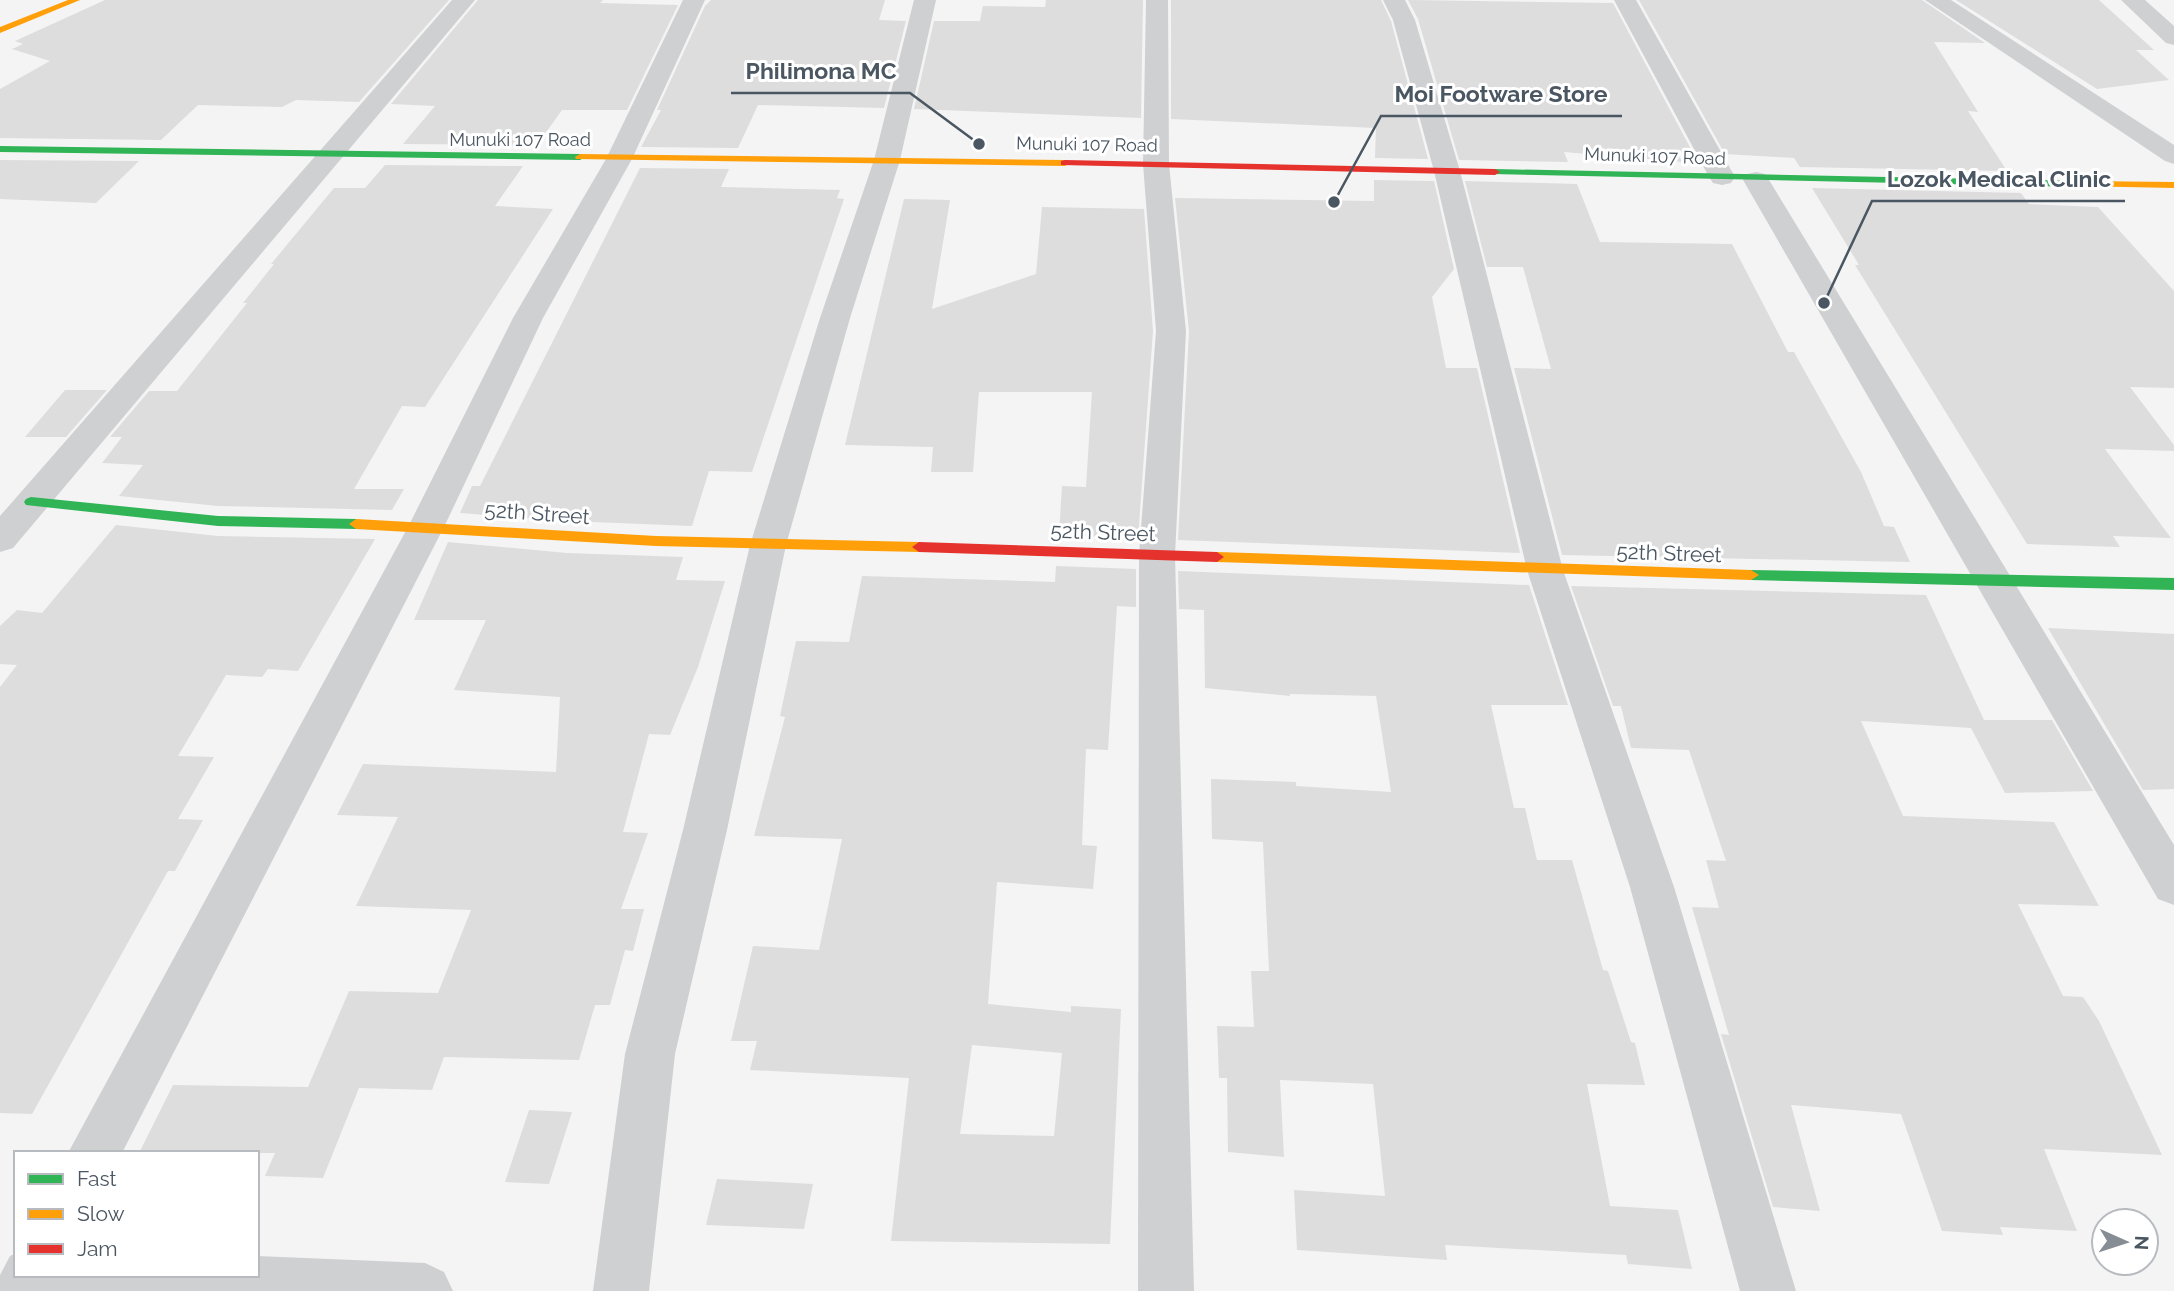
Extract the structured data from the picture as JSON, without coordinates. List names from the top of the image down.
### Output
{
  "streets": {
    "main road": ["Munuki 107 Road", "52th Street"]
  },
  "places": ["Philimona MC", "Moi Footware Store", "Lozok Medical Clinic"],
  "legend": ["Fast", "Slow", "Jam"],
  "north": "right"
}
